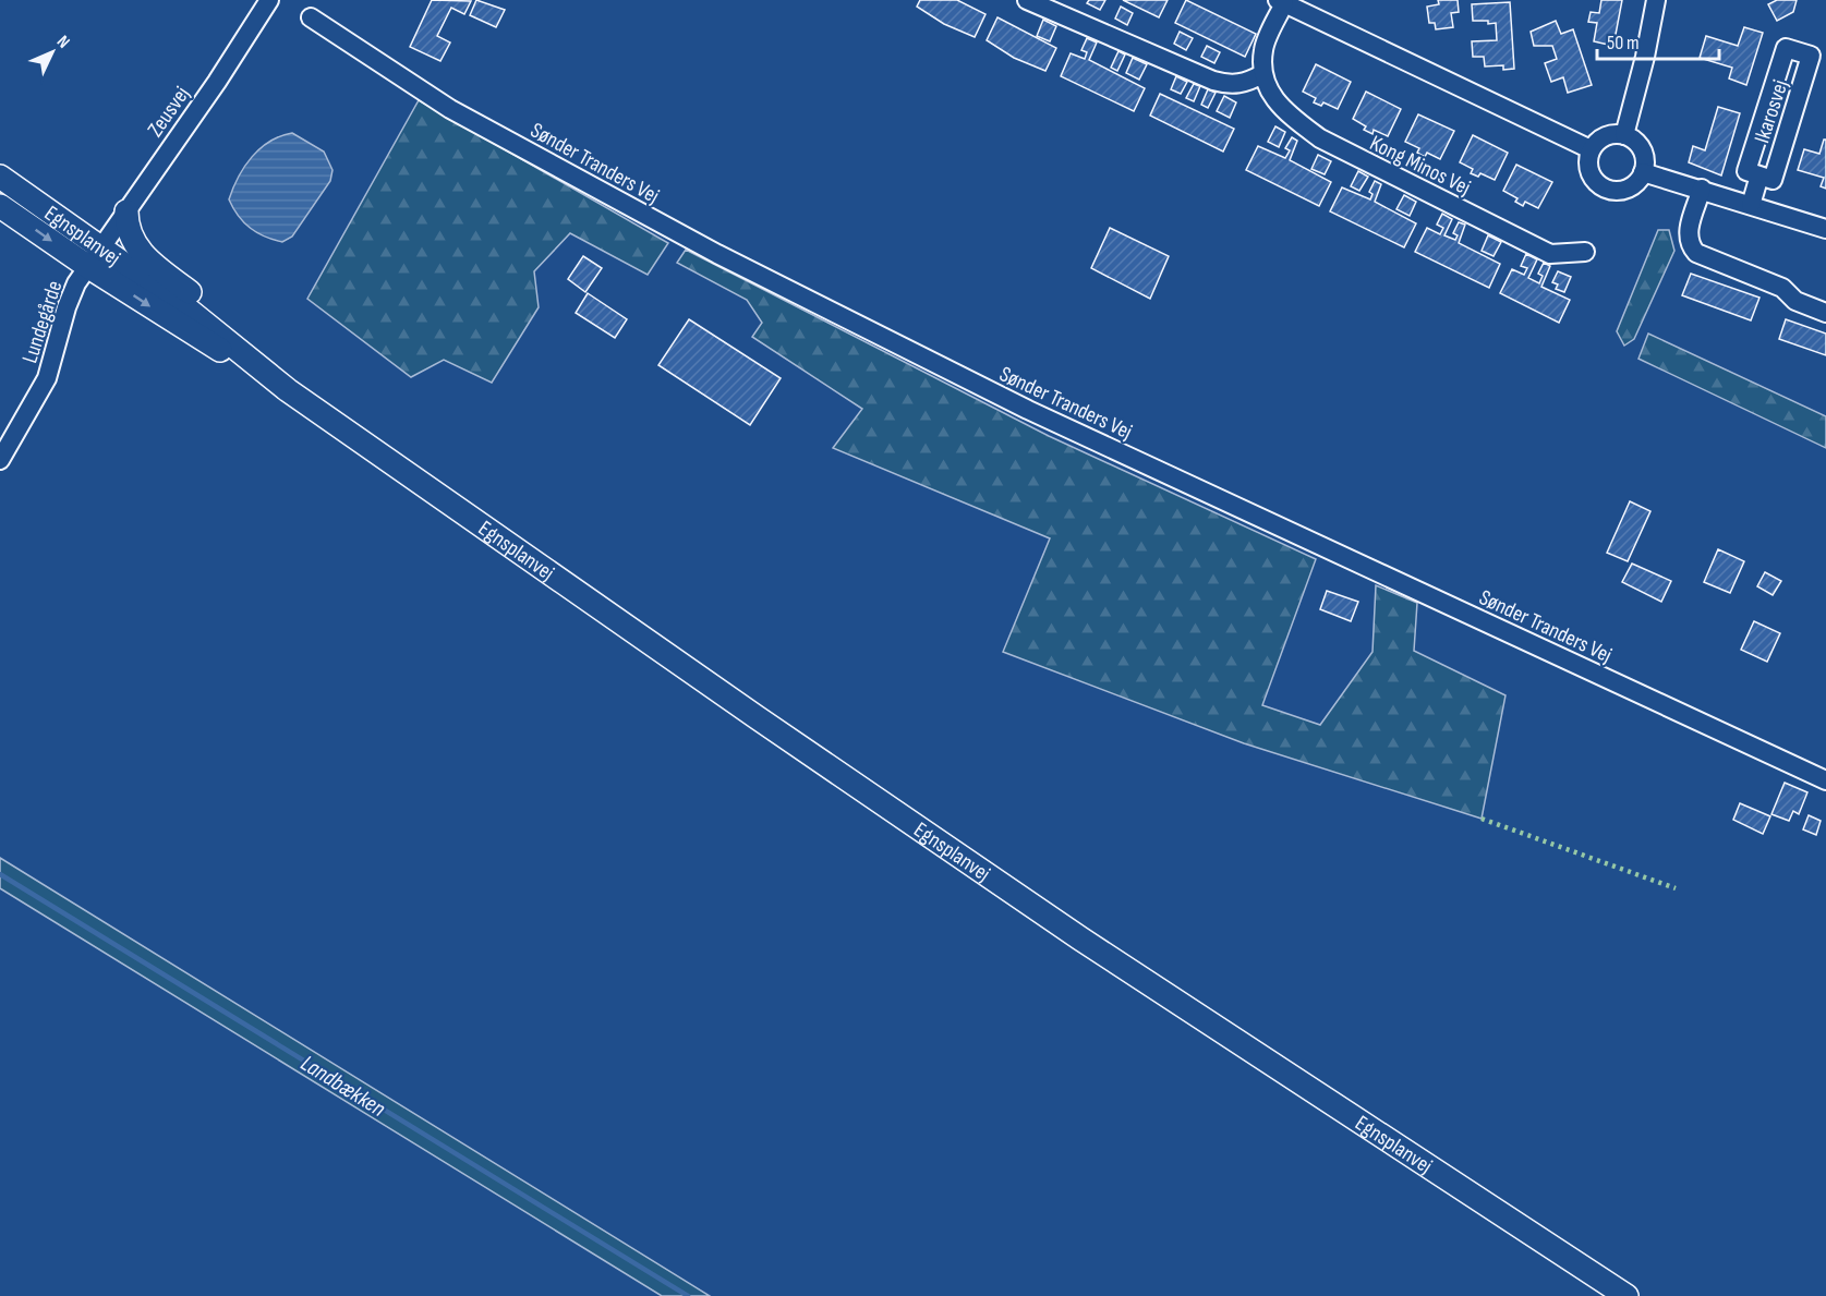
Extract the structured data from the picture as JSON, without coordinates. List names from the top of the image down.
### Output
{
  "streets": {
    "main road": ["Egnsplanvej"],
    "street": [
      "Zeusvej",
      "Ikarosvej",
      "Sønder Tranders Vej",
      "Kong Minos Vej",
      "Lundegårde"
    ]
  },
  "crossings": [
    ["Zeusvej", "Egnsplanvej"],
    ["Zeusvej", "Lundegårde"],
    ["Egnsplanvej", "Lundegårde"]
  ],
  "water": ["Landbækken"],
  "scale_bar": "50 m",
  "north": "top right"
}
